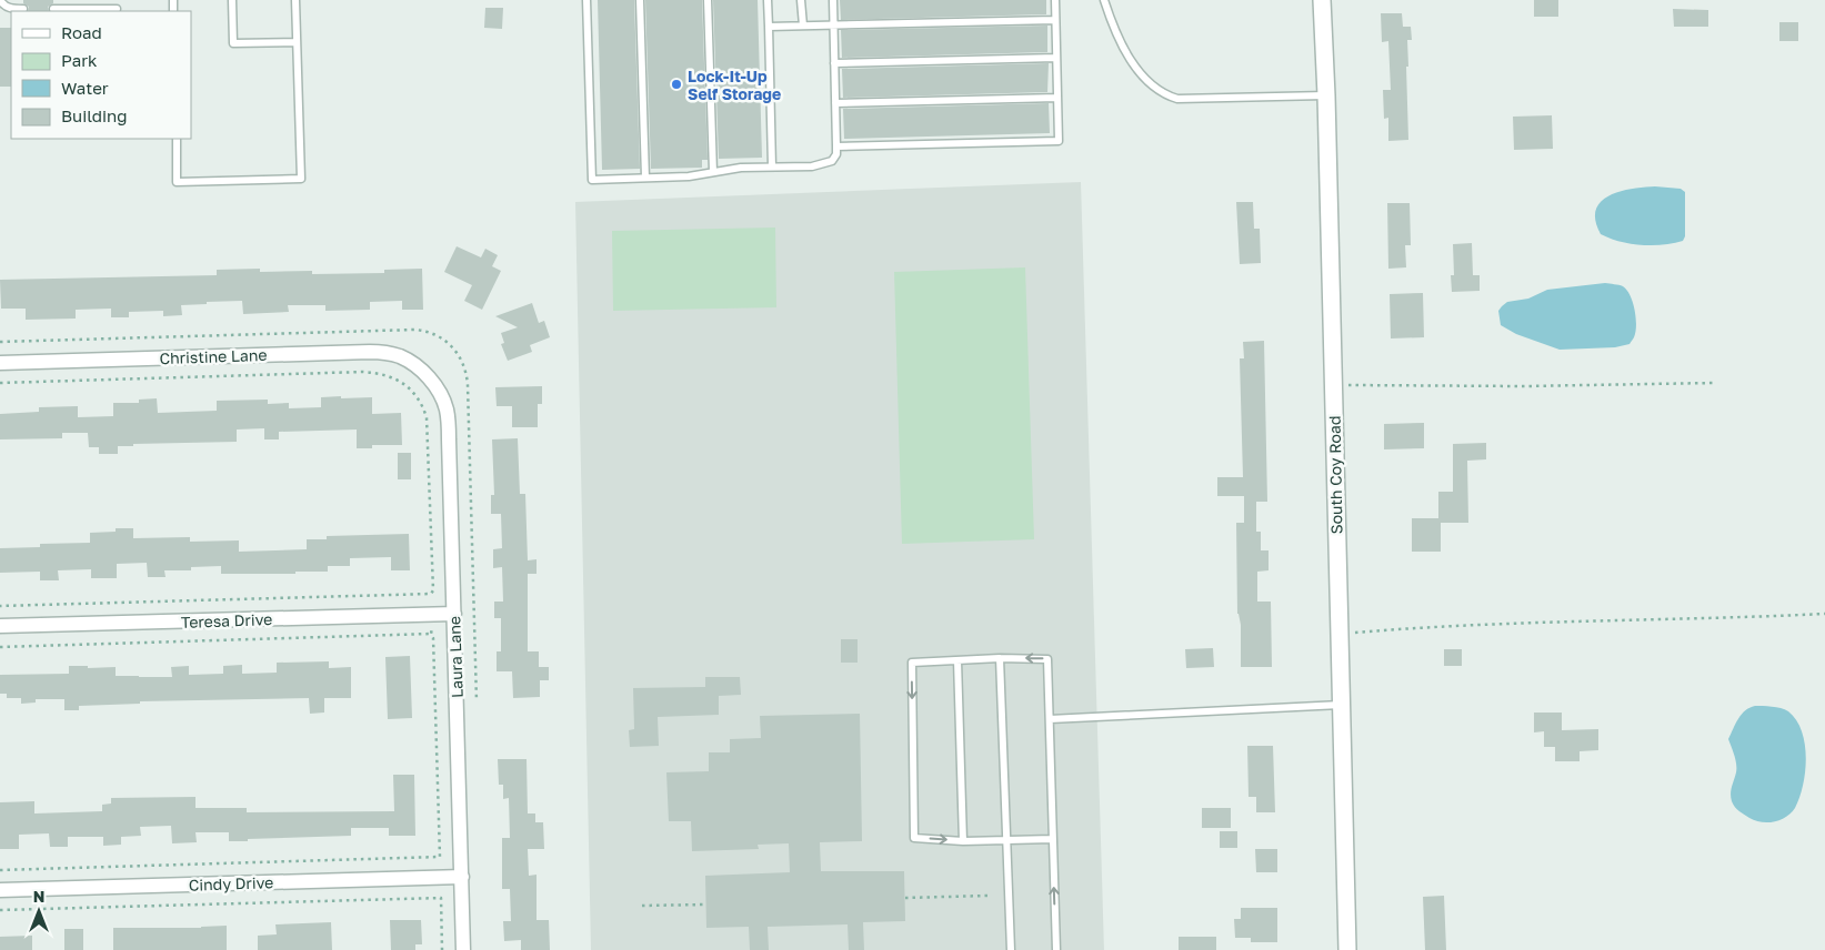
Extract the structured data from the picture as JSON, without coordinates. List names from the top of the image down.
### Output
{
  "streets": {
    "street": [
      "Christine Lane",
      "South Coy Road",
      "Teresa Drive",
      "Laura Lane",
      "Cindy Drive"
    ]
  },
  "crossings": [
    ["Christine Lane", "Laura Lane"],
    ["Teresa Drive", "Laura Lane"],
    ["Laura Lane", "Cindy Drive"]
  ],
  "places": ["Lock-It-Up Self Storage"],
  "legend": [
    "Road",
    "Park",
    "Water",
    "Building"
  ],
  "north": "top"
}
